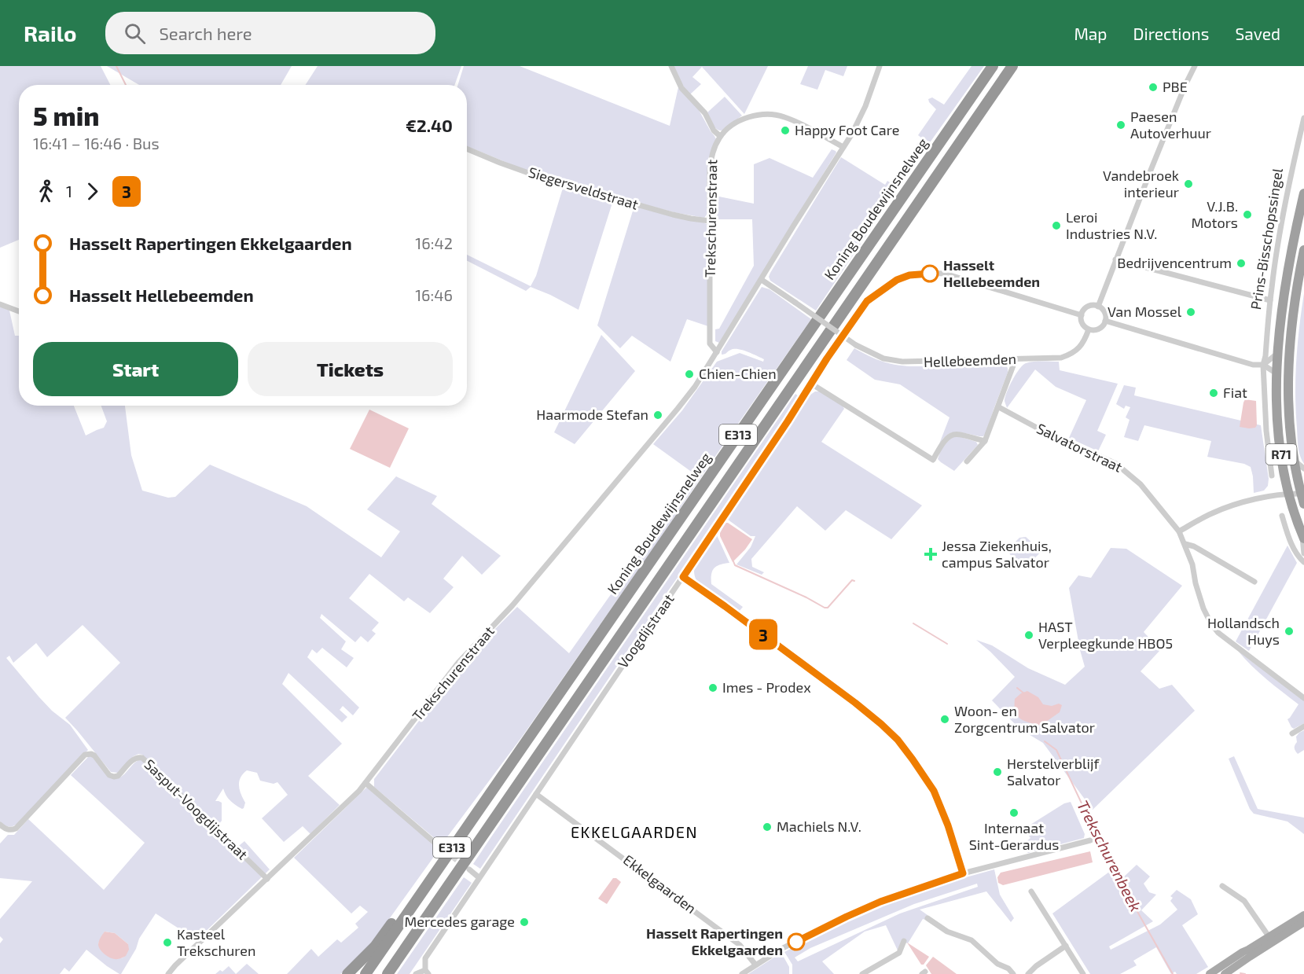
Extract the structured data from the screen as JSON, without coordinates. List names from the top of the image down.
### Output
{
  "streets": {
    "highway": [
      "Koning Boudewijnsnelweg",
      "Prins-Bisschopssingel",
      "E313",
      "R71"
    ],
    "street": [
      "Siegersveldstraat",
      "Trekschurenstraat",
      "Hellebeemden",
      "Salvatorstraat",
      "Voogdijstraat",
      "Sasput-Voogdijstraat",
      "Ekkelgaarden"
    ]
  },
  "crossings": [
    ["Siegersveldstraat", "Trekschurenstraat"],
    ["Trekschurenstraat", "Hellebeemden"],
    ["Trekschurenstraat", "Sasput-Voogdijstraat"],
    ["Voogdijstraat", "Ekkelgaarden"]
  ],
  "districts": ["EKKELGAARDEN"],
  "water": ["Trekschurenbeek"],
  "places": {
    "other": [
      "PBE",
      "Paesen Autoverhuur",
      "Happy Foot Care",
      "Vandebroek interieur",
      "V.J.B. Motors",
      "Leroi Industries N.V.",
      "Bedrijvencentrum",
      "Hasselt Hellebeemden",
      "Van Mossel",
      "Chien-Chien",
      "Fiat",
      "Haarmode Stefan",
      "Hollandsch Huys",
      "HAST Verpleegkunde HBO5",
      "Imes - Prodex",
      "Woon- en Zorgcentrum Salvator",
      "Herstelverblijf Salvator",
      "Internaat Sint-Gerardus",
      "Machiels N.V.",
      "Mercedes garage",
      "Hasselt Rapertingen Ekkelgaarden",
      "Kasteel Trekschuren"
    ],
    "health": ["Jessa Ziekenhuis, campus Salvator"]
  },
  "lines": ["bus line 3"],
  "page": {
    "header": "Railo",
    "search": "Search here",
    "nav": ["Map", "Directions", "Saved"],
    "on_map": "3",
    "heading": ["5 min", "16:41 – 16:46 · Bus", "€2.40"],
    "legs": ["1", "3"],
    "list": [
      {
        "name": "Hasselt Rapertingen Ekkelgaarden",
        "value": "16:42"
      },
      {
        "name": "Hasselt Hellebeemden",
        "value": "16:46"
      }
    ],
    "buttons": ["Start", "Tickets"]
  }
}
